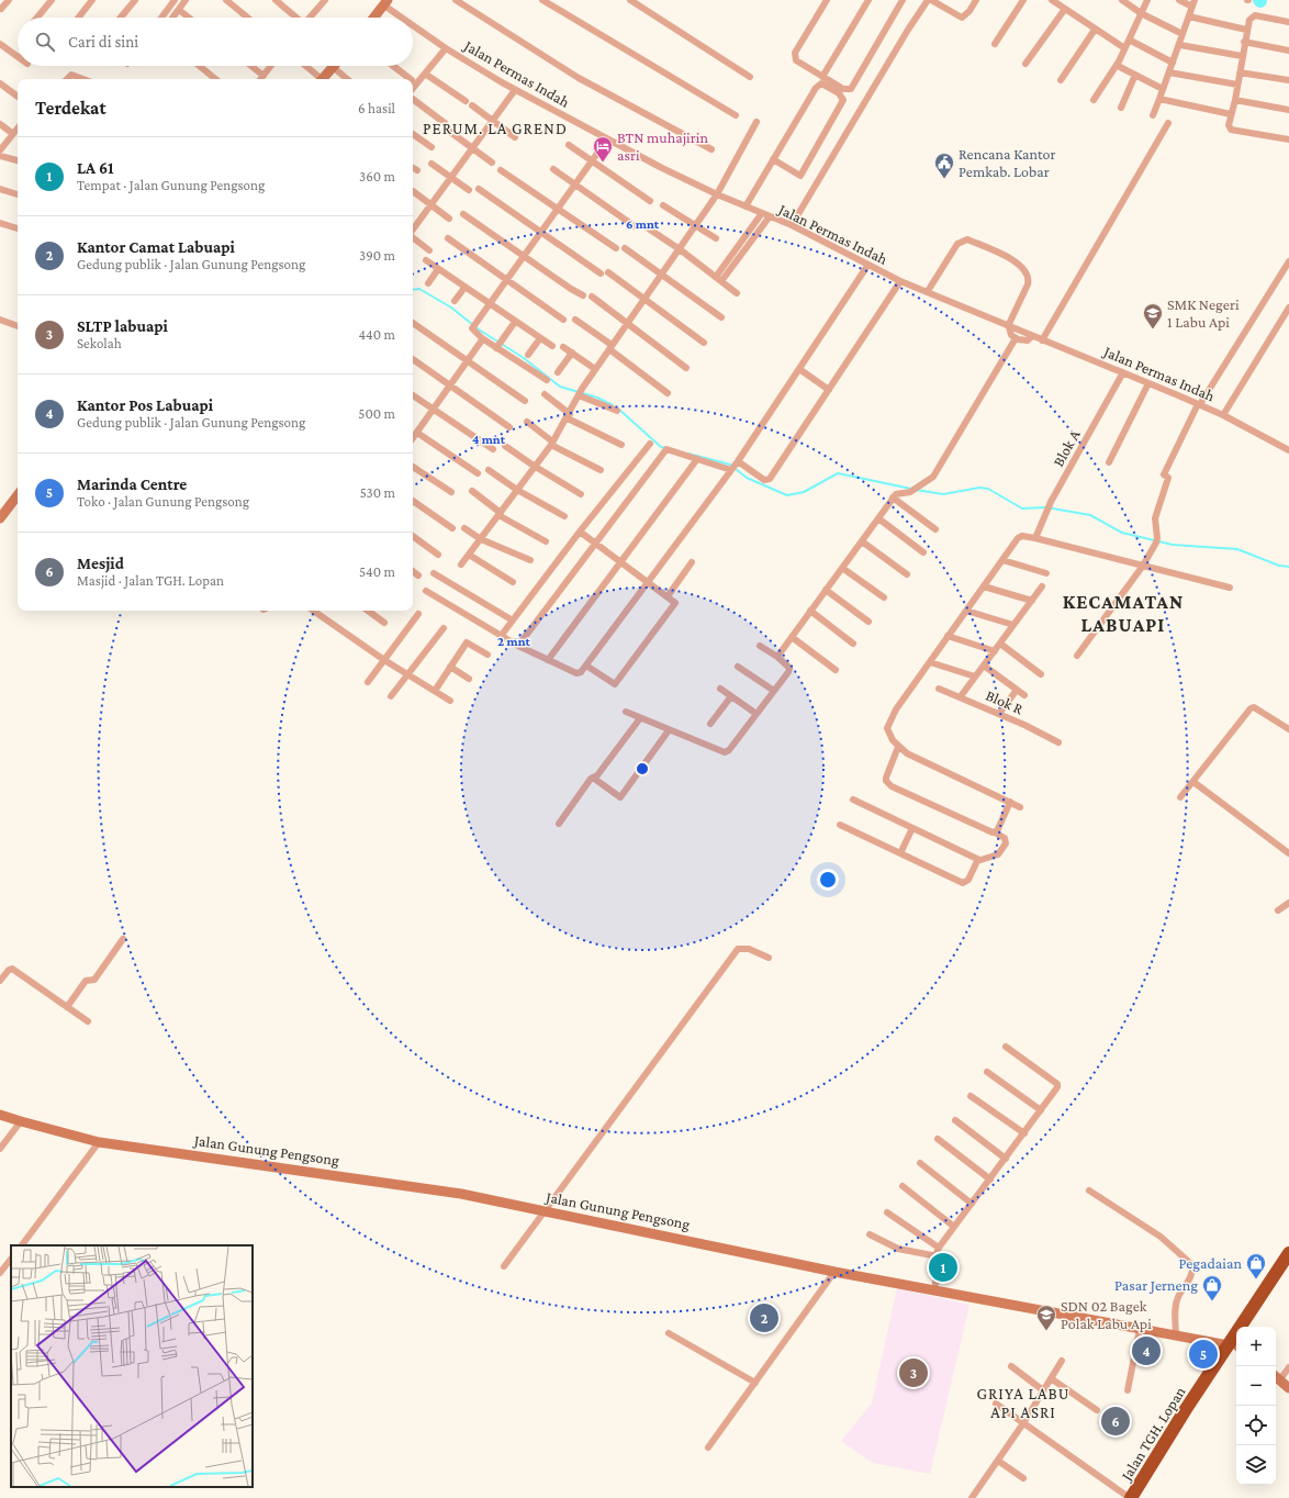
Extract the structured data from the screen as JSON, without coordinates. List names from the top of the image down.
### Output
{
  "streets": {
    "highway": ["Jalan TGH. Lopan"],
    "street": [
      "Jalan Permas Indah",
      "Blok A",
      "Blok R",
      "Jalan Gunung Pengsong"
    ]
  },
  "crossings": [
    ["Jalan Permas Indah", "Blok A"],
    ["Jalan Gunung Pengsong", "Jalan TGH. Lopan"]
  ],
  "districts": ["PERUM. LA GREND", "KECAMATAN LABUAPI", "GRIYA LABU API ASRI"],
  "places": {
    "hotel": ["BTN muhajirin asri"],
    "public building": ["Rencana Kantor Pemkab. Lobar"],
    "school or university": ["SMK Negeri 1 Labu Api", "SDN 02 Bagek Polak Labu Api"],
    "shop": ["Pegadaian", "Pasar Jerneng"]
  },
  "page": {
    "search": "Cari di sini",
    "heading": ["Terdekat", "6 hasil"],
    "list": [
      {
        "mark": "1",
        "name": "LA 61",
        "note": "Tempat · Jalan Gunung Pengsong",
        "value": "360 m"
      },
      {
        "mark": "2",
        "name": "Kantor Camat Labuapi",
        "note": "Gedung publik · Jalan Gunung Pengsong",
        "value": "390 m"
      },
      {
        "mark": "3",
        "name": "SLTP labuapi",
        "note": "Sekolah",
        "value": "440 m"
      },
      {
        "mark": "4",
        "name": "Kantor Pos Labuapi",
        "note": "Gedung publik · Jalan Gunung Pengsong",
        "value": "500 m"
      },
      {
        "mark": "5",
        "name": "Marinda Centre",
        "note": "Toko · Jalan Gunung Pengsong",
        "value": "530 m"
      },
      {
        "mark": "6",
        "name": "Mesjid",
        "note": "Masjid · Jalan TGH. Lopan",
        "value": "540 m"
      }
    ],
    "pins": [
      "1",
      "2",
      "4",
      "5",
      "3",
      "6"
    ],
    "map_buttons": ["+", "−"]
  },
  "rings": ["6 mnt", "4 mnt", "2 mnt"]
}
